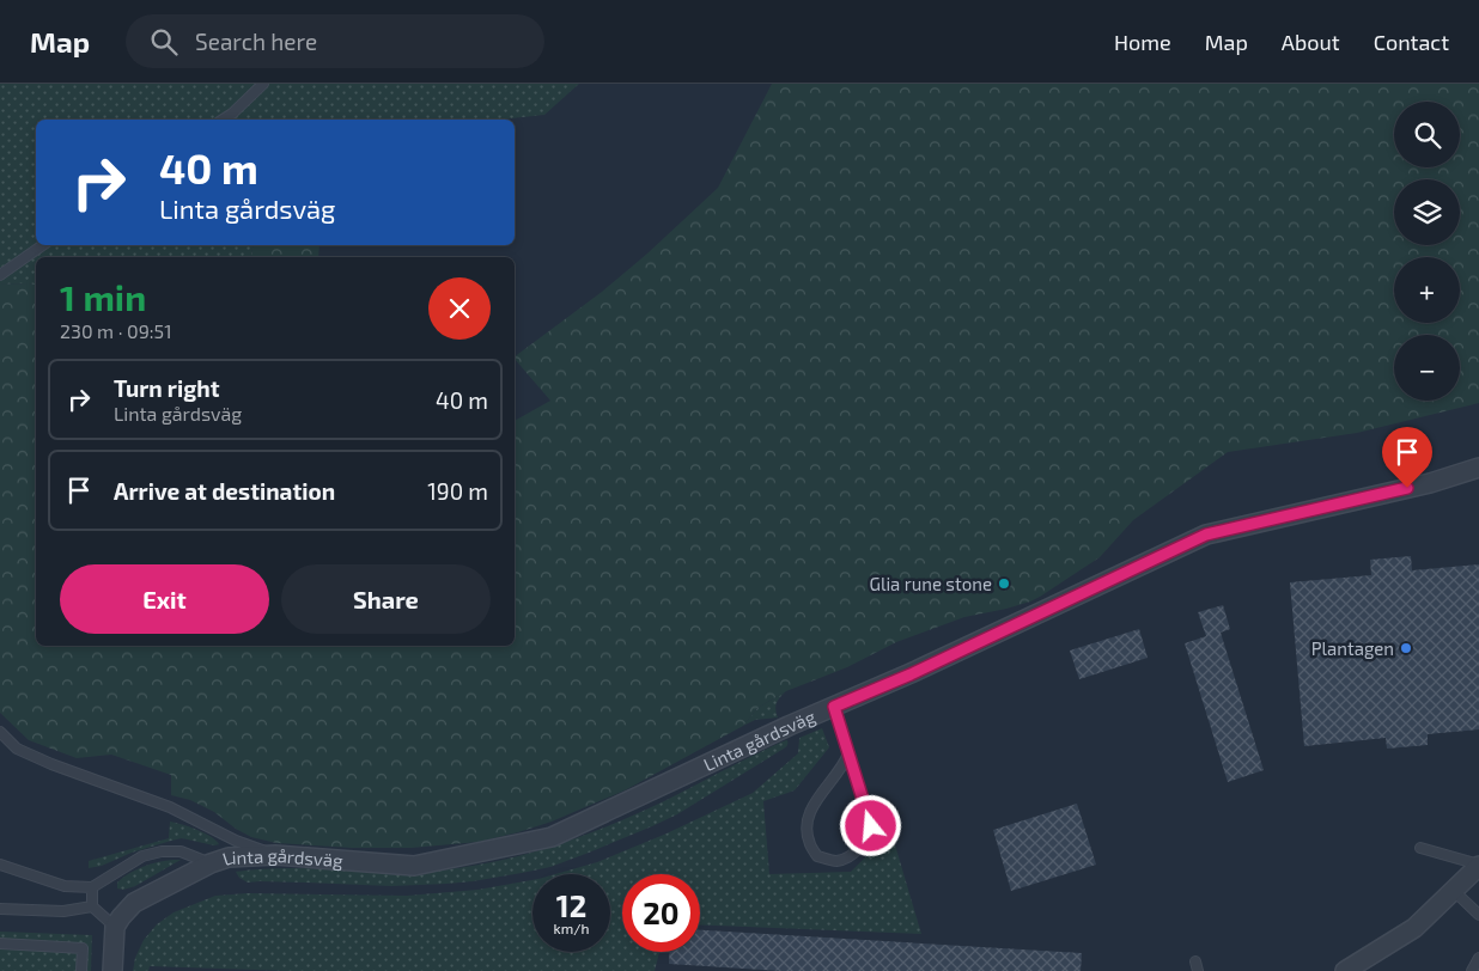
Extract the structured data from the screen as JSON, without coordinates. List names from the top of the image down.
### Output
{
  "streets": {
    "street": ["Linta gårdsväg"]
  },
  "places": ["Glia rune stone", "Plantagen"],
  "page": {
    "header": "Map",
    "search": "Search here",
    "nav": [
      "Home",
      "Map",
      "About",
      "Contact"
    ],
    "map_buttons": ["+", "−"],
    "turn": ["40 m", "Linta gårdsväg"],
    "heading": ["1 min", "230 m · 09:51"],
    "list": [
      {
        "name": "Turn right",
        "note": "Linta gårdsväg",
        "value": "40 m"
      },
      {
        "name": "Arrive at destination",
        "value": "190 m"
      }
    ],
    "buttons": ["Exit", "Share"],
    "speed": "12 km/h",
    "limit": "20"
  }
}
